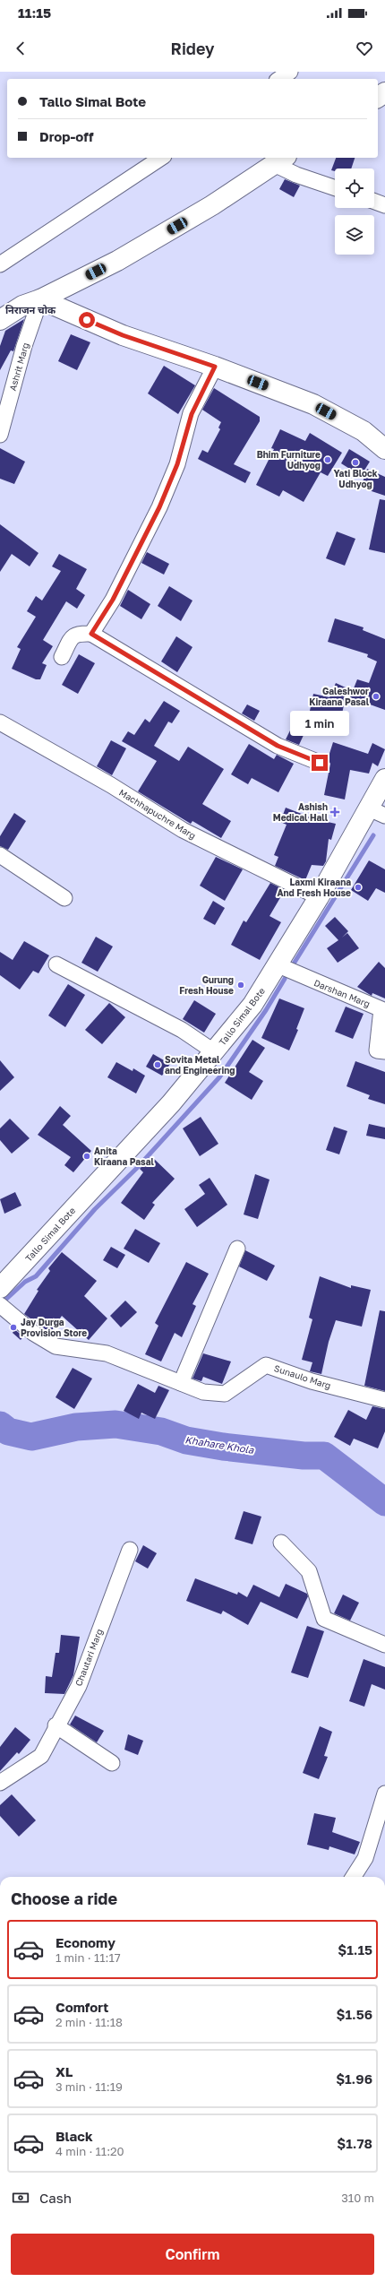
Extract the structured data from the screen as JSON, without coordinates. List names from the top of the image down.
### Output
{
  "streets": {
    "main road": ["Tallo Simal Bote"],
    "street": [
      "Ashrit Marg",
      "Machhapuchre Marg",
      "Darshan Marg",
      "Sunaulo Marg",
      "Chautari Marg"
    ]
  },
  "crossings": [
    ["Machhapuchre Marg", "Tallo Simal Bote"],
    ["Darshan Marg", "Tallo Simal Bote"]
  ],
  "districts": ["निराजन चोक"],
  "water": ["Khahare Khola"],
  "places": {
    "other": [
      "Bhim Furniture Udhyog",
      "Yati Block Udhyog",
      "Galeshwor Kiraana Pasal",
      "Laxmi Kiraana And Fresh House",
      "Gurung Fresh House",
      "Sovita Metal and Engineering",
      "Anita Kiraana Pasal",
      "Jay Durga Provision Store"
    ],
    "health": ["Ashish Medical Hall"]
  },
  "page": {
    "status": "11:15",
    "header": "Ridey",
    "banner": ["Tallo Simal Bote", "Drop-off"],
    "bubble": "1 min",
    "heading": "Choose a ride",
    "list": [
      {
        "name": "Economy",
        "note": "1 min · 11:17",
        "value": "$1.15"
      },
      {
        "name": "Comfort",
        "note": "2 min · 11:18",
        "value": "$1.56"
      },
      {
        "name": "XL",
        "note": "3 min · 11:19",
        "value": "$1.96"
      },
      {
        "name": "Black",
        "note": "4 min · 11:20",
        "value": "$1.78"
      }
    ],
    "pay": ["Cash", "310 m"],
    "buttons": "Confirm"
  }
}
